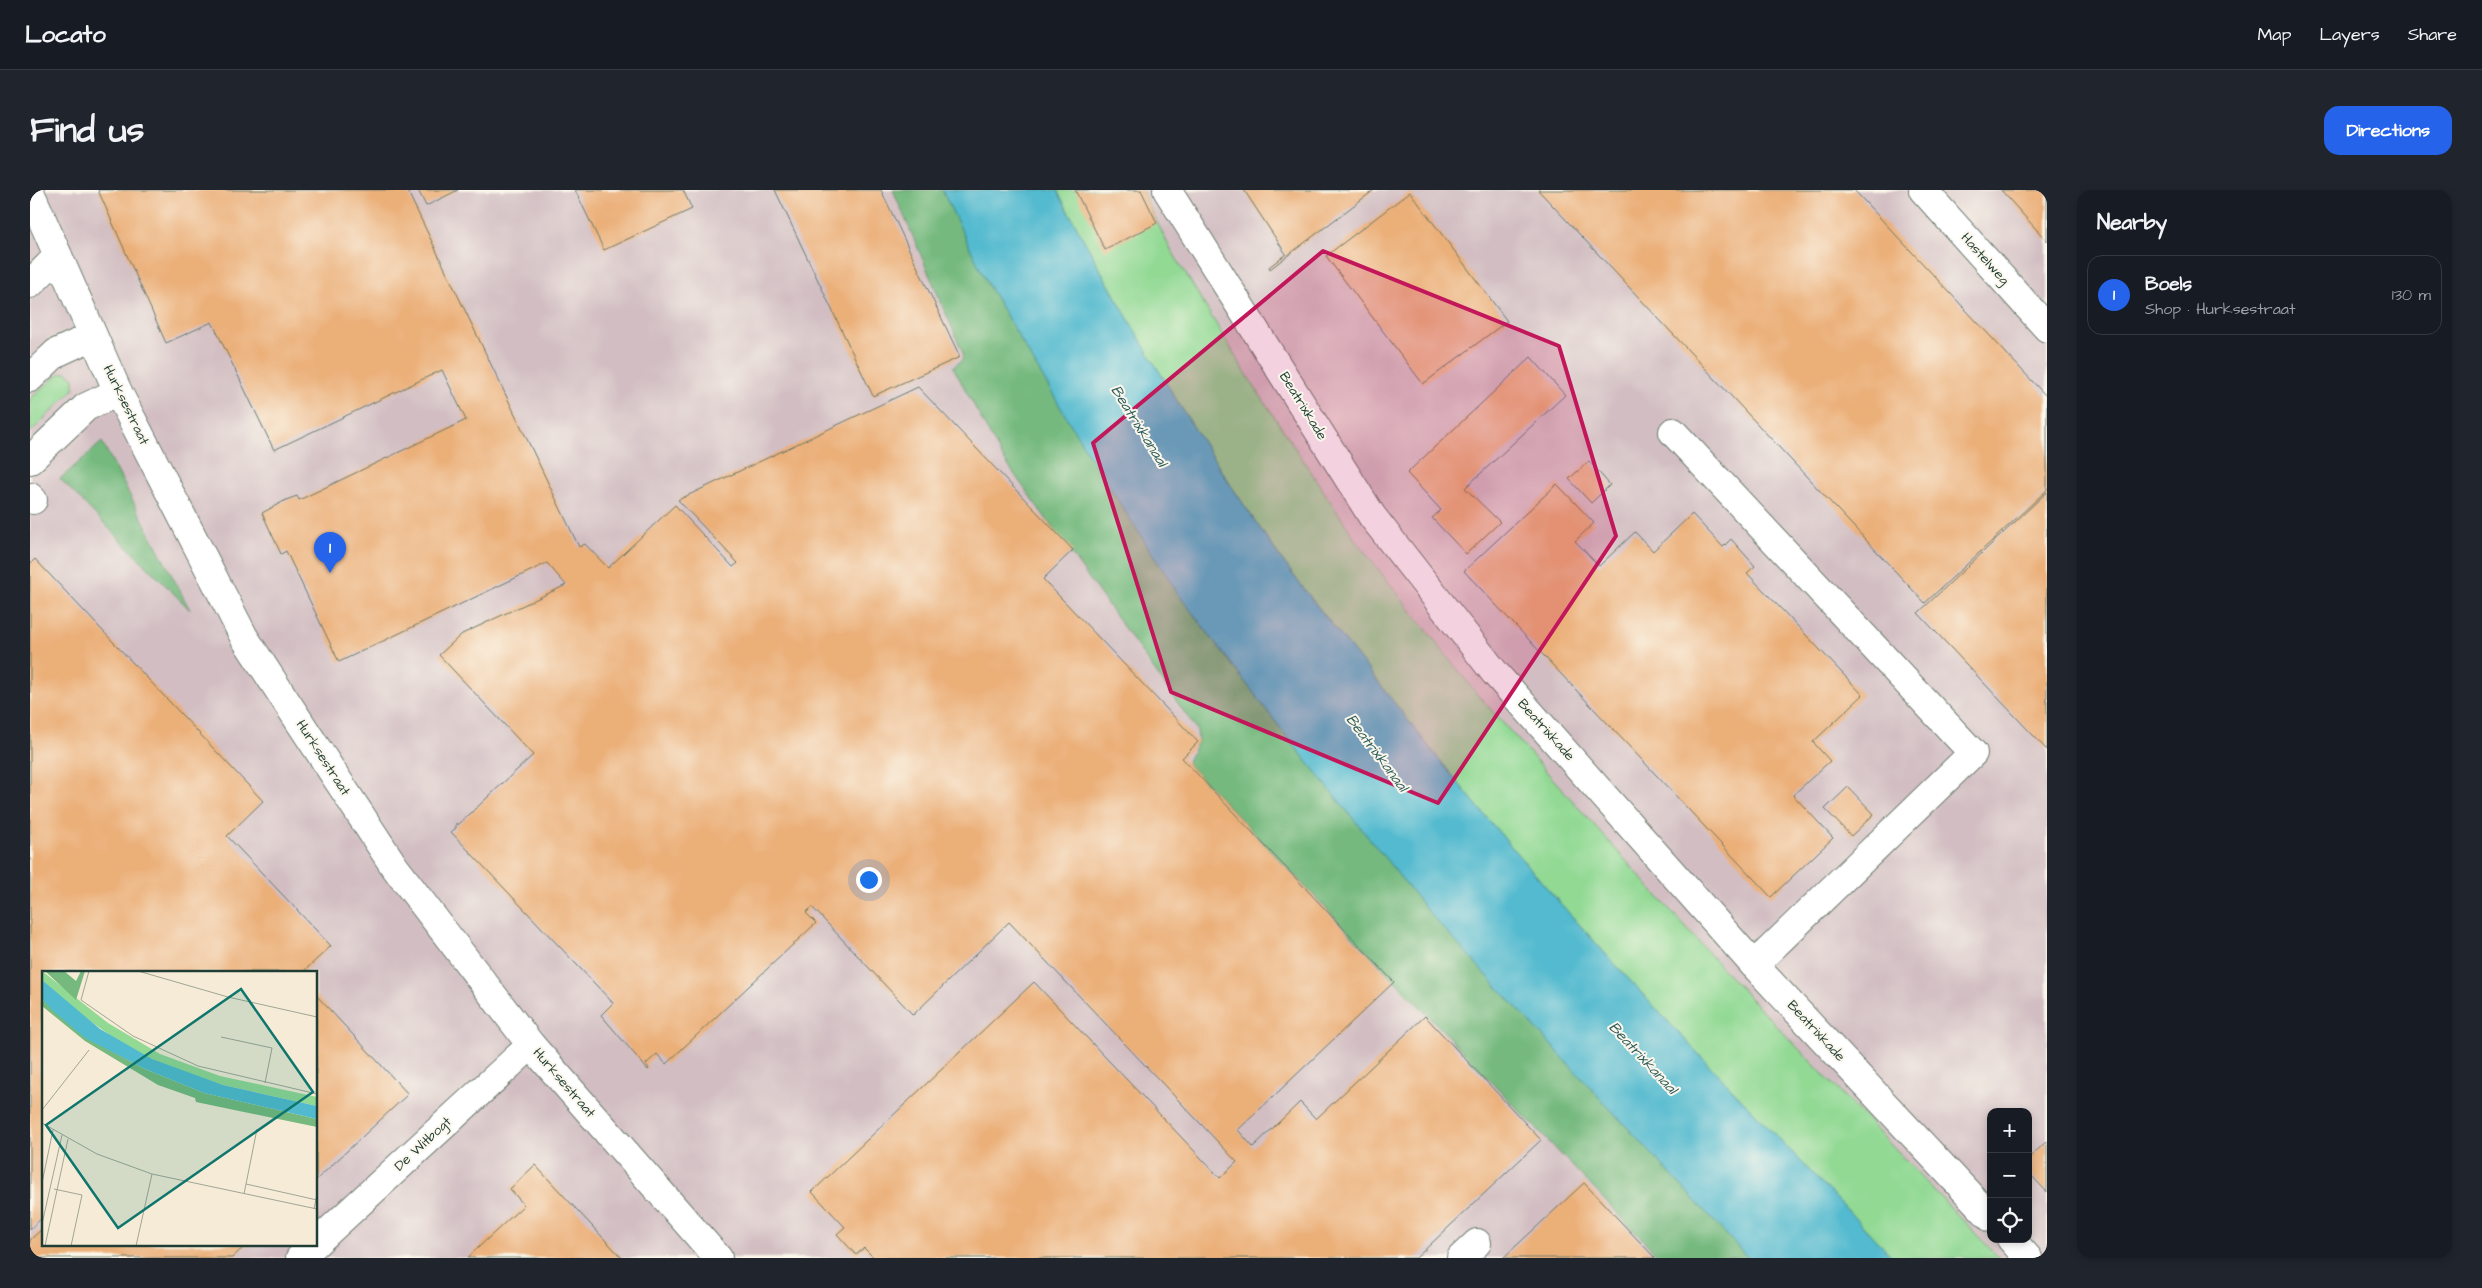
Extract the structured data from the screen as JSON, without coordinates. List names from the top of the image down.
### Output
{
  "streets": {
    "street": [
      "Hastelweg",
      "Hurksestraat",
      "Beatrixkade",
      "De Witbogt"
    ]
  },
  "crossings": [
    ["Hurksestraat", "De Witbogt"]
  ],
  "water": ["Beatrixkanaal"],
  "page": {
    "header": "Locato",
    "nav": ["Map", "Layers", "Share"],
    "title": "Find us",
    "buttons": "Directions",
    "heading": "Nearby",
    "list": [
      {
        "mark": "1",
        "name": "Boels",
        "note": "Shop · Hurksestraat",
        "value": "130 m"
      }
    ],
    "pins": "1",
    "map_buttons": ["+", "−"]
  }
}
